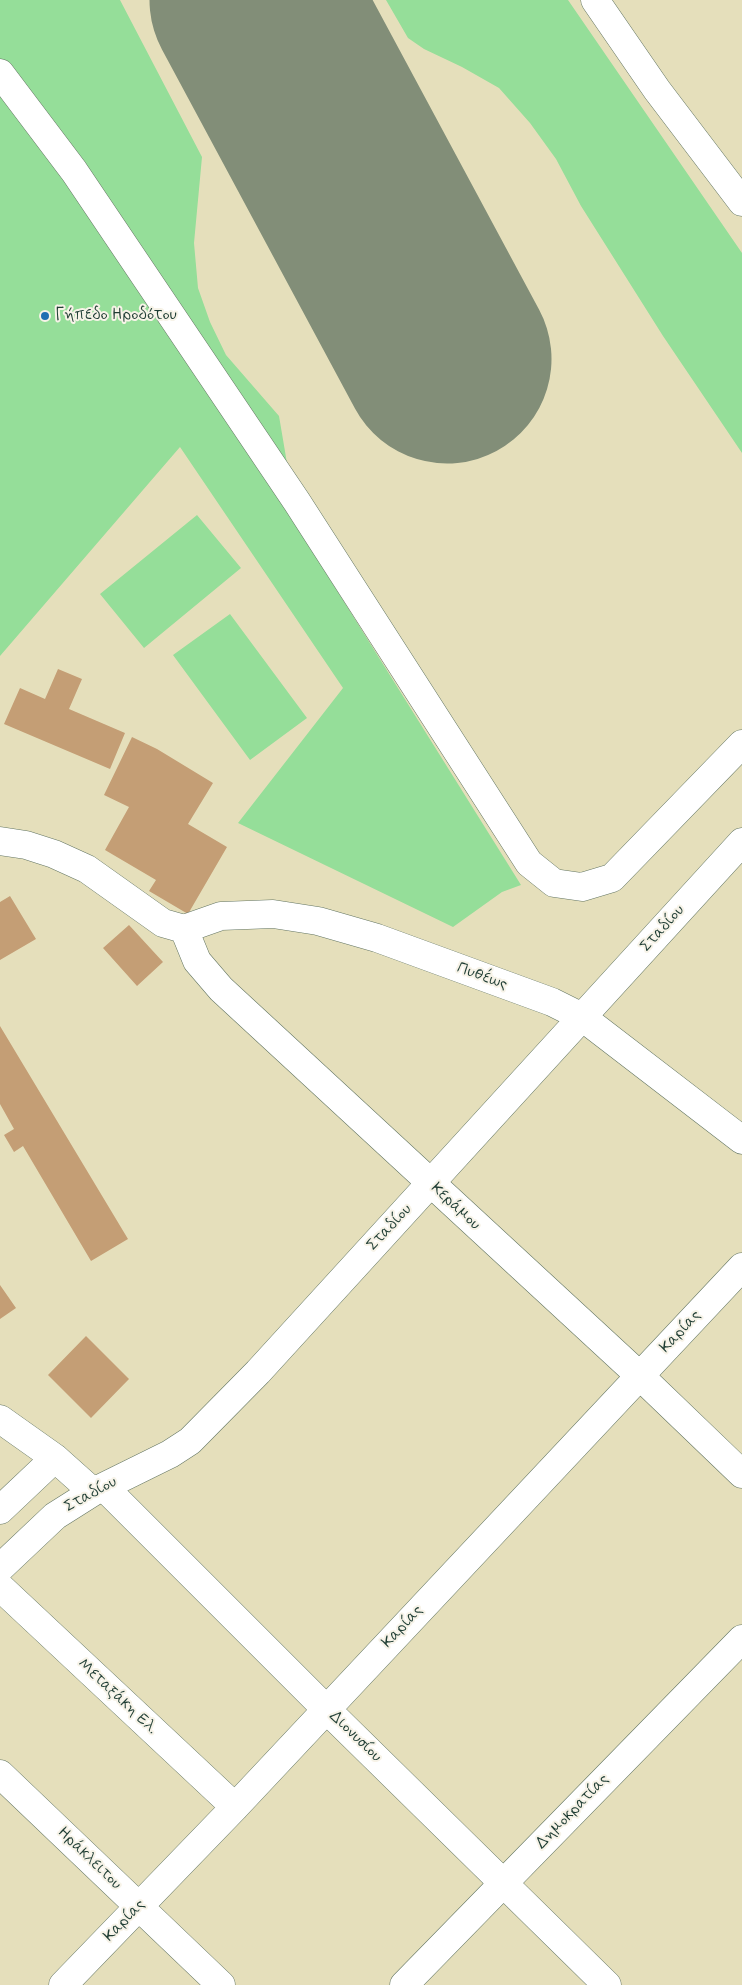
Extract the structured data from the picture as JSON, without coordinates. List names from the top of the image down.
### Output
{
  "streets": {
    "street": [
      "Σταδίου",
      "Πυθέως",
      "Κεράμου",
      "Καρίας",
      "Μεταξάκη Ελ.",
      "Διονυσίου",
      "Δημοκρατίας",
      "Ηράκλειτου"
    ]
  },
  "crossings": [
    ["Σταδίου", "Πυθέως"],
    ["Σταδίου", "Κεράμου"],
    ["Σταδίου", "Διονυσίου"],
    ["Πυθέως", "Κεράμου"],
    ["Κεράμου", "Καρίας"],
    ["Καρίας", "Μεταξάκη Ελ."],
    ["Καρίας", "Διονυσίου"],
    ["Καρίας", "Ηράκλειτου"],
    ["Διονυσίου", "Δημοκρατίας"]
  ],
  "places": ["Γήπεδο Ηροδότου"]
}
